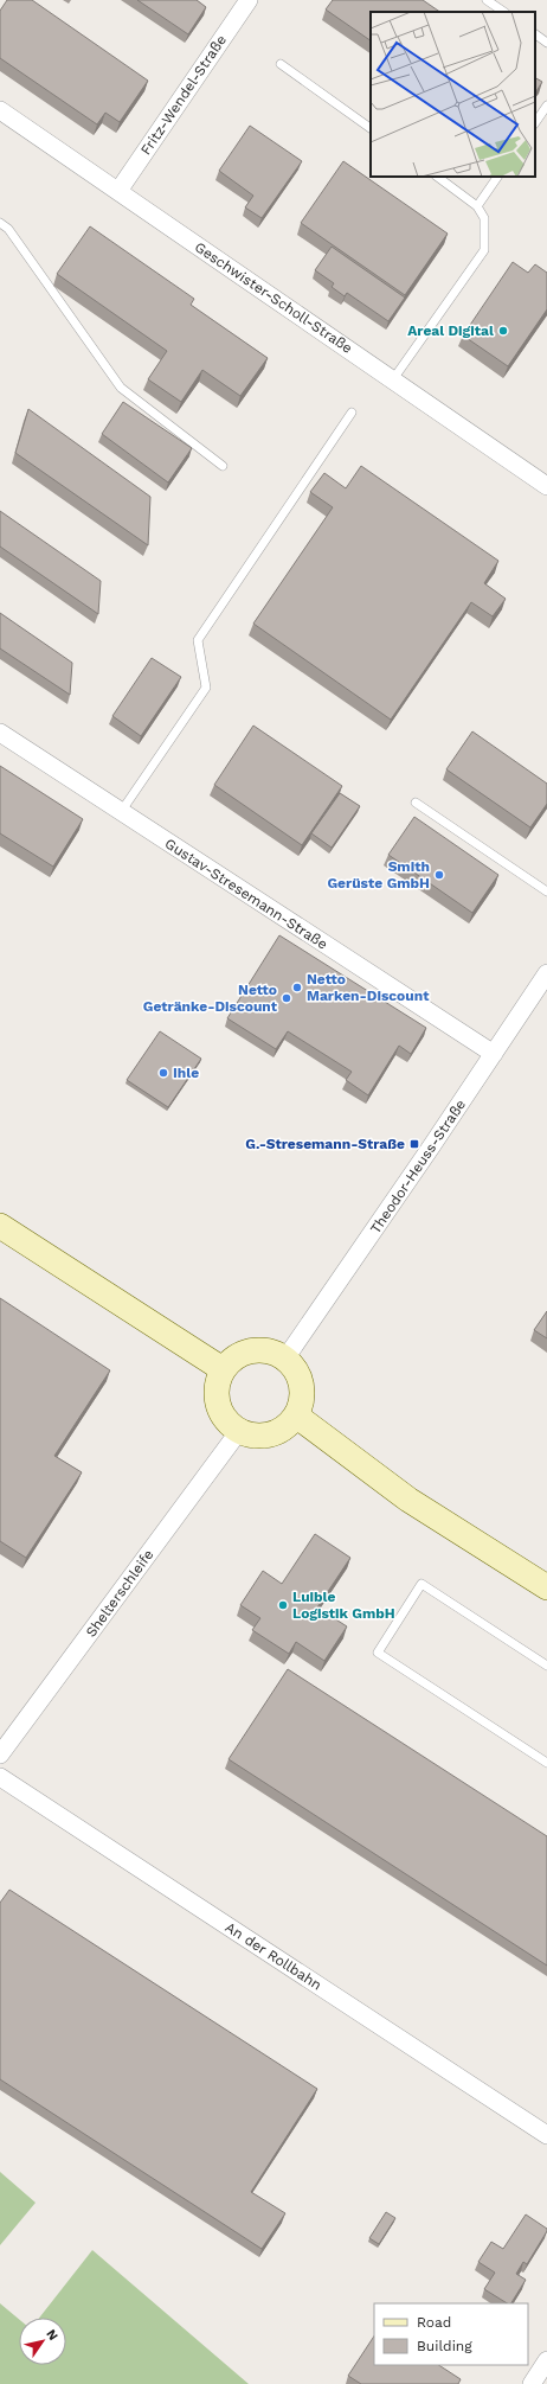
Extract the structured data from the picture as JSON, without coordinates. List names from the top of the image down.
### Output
{
  "streets": {
    "street": [
      "Fritz-Wendel-Straße",
      "Geschwister-Scholl-Straße",
      "Gustav-Stresemann-Straße",
      "Theodor-Heuss-Straße",
      "Shelterschleife",
      "An der Rollbahn"
    ]
  },
  "crossings": [
    ["Fritz-Wendel-Straße", "Geschwister-Scholl-Straße"],
    ["Gustav-Stresemann-Straße", "Theodor-Heuss-Straße"],
    ["Theodor-Heuss-Straße", "Shelterschleife"]
  ],
  "places": {
    "other": [
      "Areal Digital",
      "Smith Gerüste GmbH",
      "Netto Marken-Discount",
      "Netto Getränke-Discount",
      "Ihle",
      "Luible Logistik GmbH"
    ],
    "transit": ["G.-Stresemann-Straße"]
  },
  "legend": ["Road", "Building"],
  "north": "top right"
}
